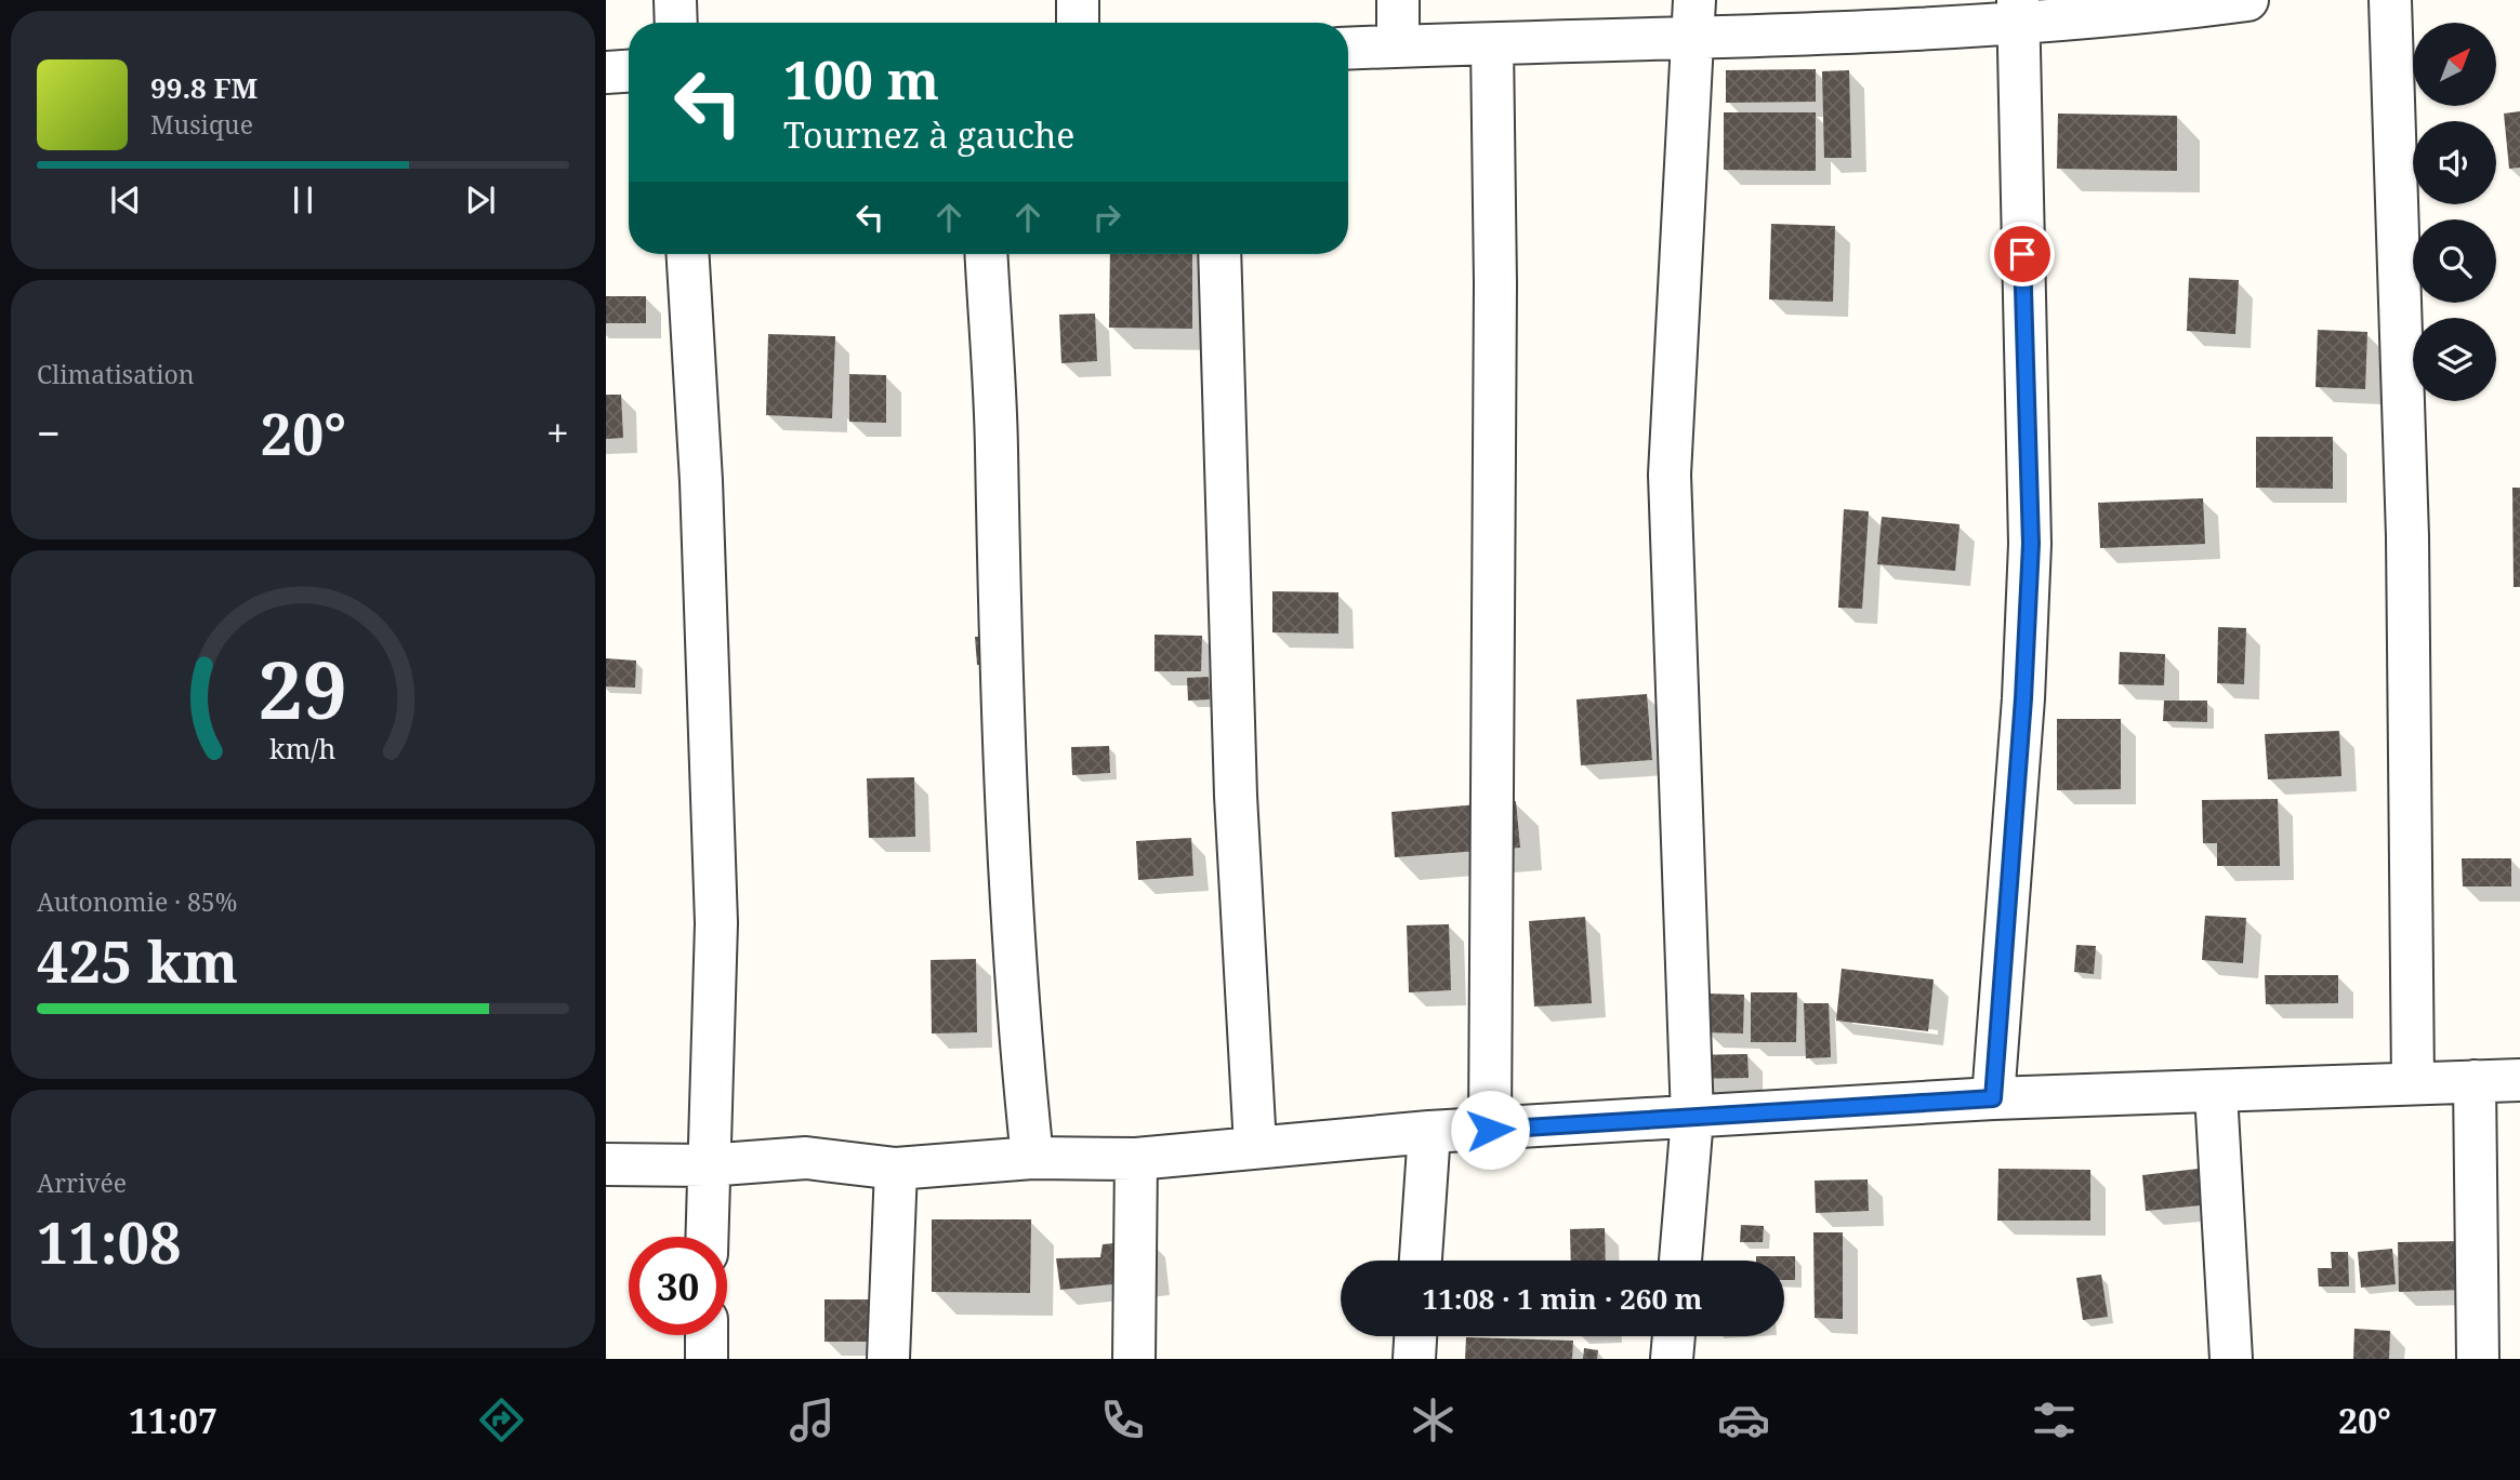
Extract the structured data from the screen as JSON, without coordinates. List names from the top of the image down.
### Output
{
  "north": "top right",
  "page": {
    "turn": ["100 m", "Tournez à gauche"],
    "song": ["99.8 FM", "Musique"],
    "tile": [
      "Climatisation",
      ["Autonomie · 85%", "425 km"],
      ["Arrivée", "11:08"]
    ],
    "heat": ["−", "20°", "+"],
    "limit": "30",
    "trip": "11:08 · 1 min · 260 m",
    "tabs": ["11:07", "20°"],
    "gauge": ["29", "km/h"]
  }
}
